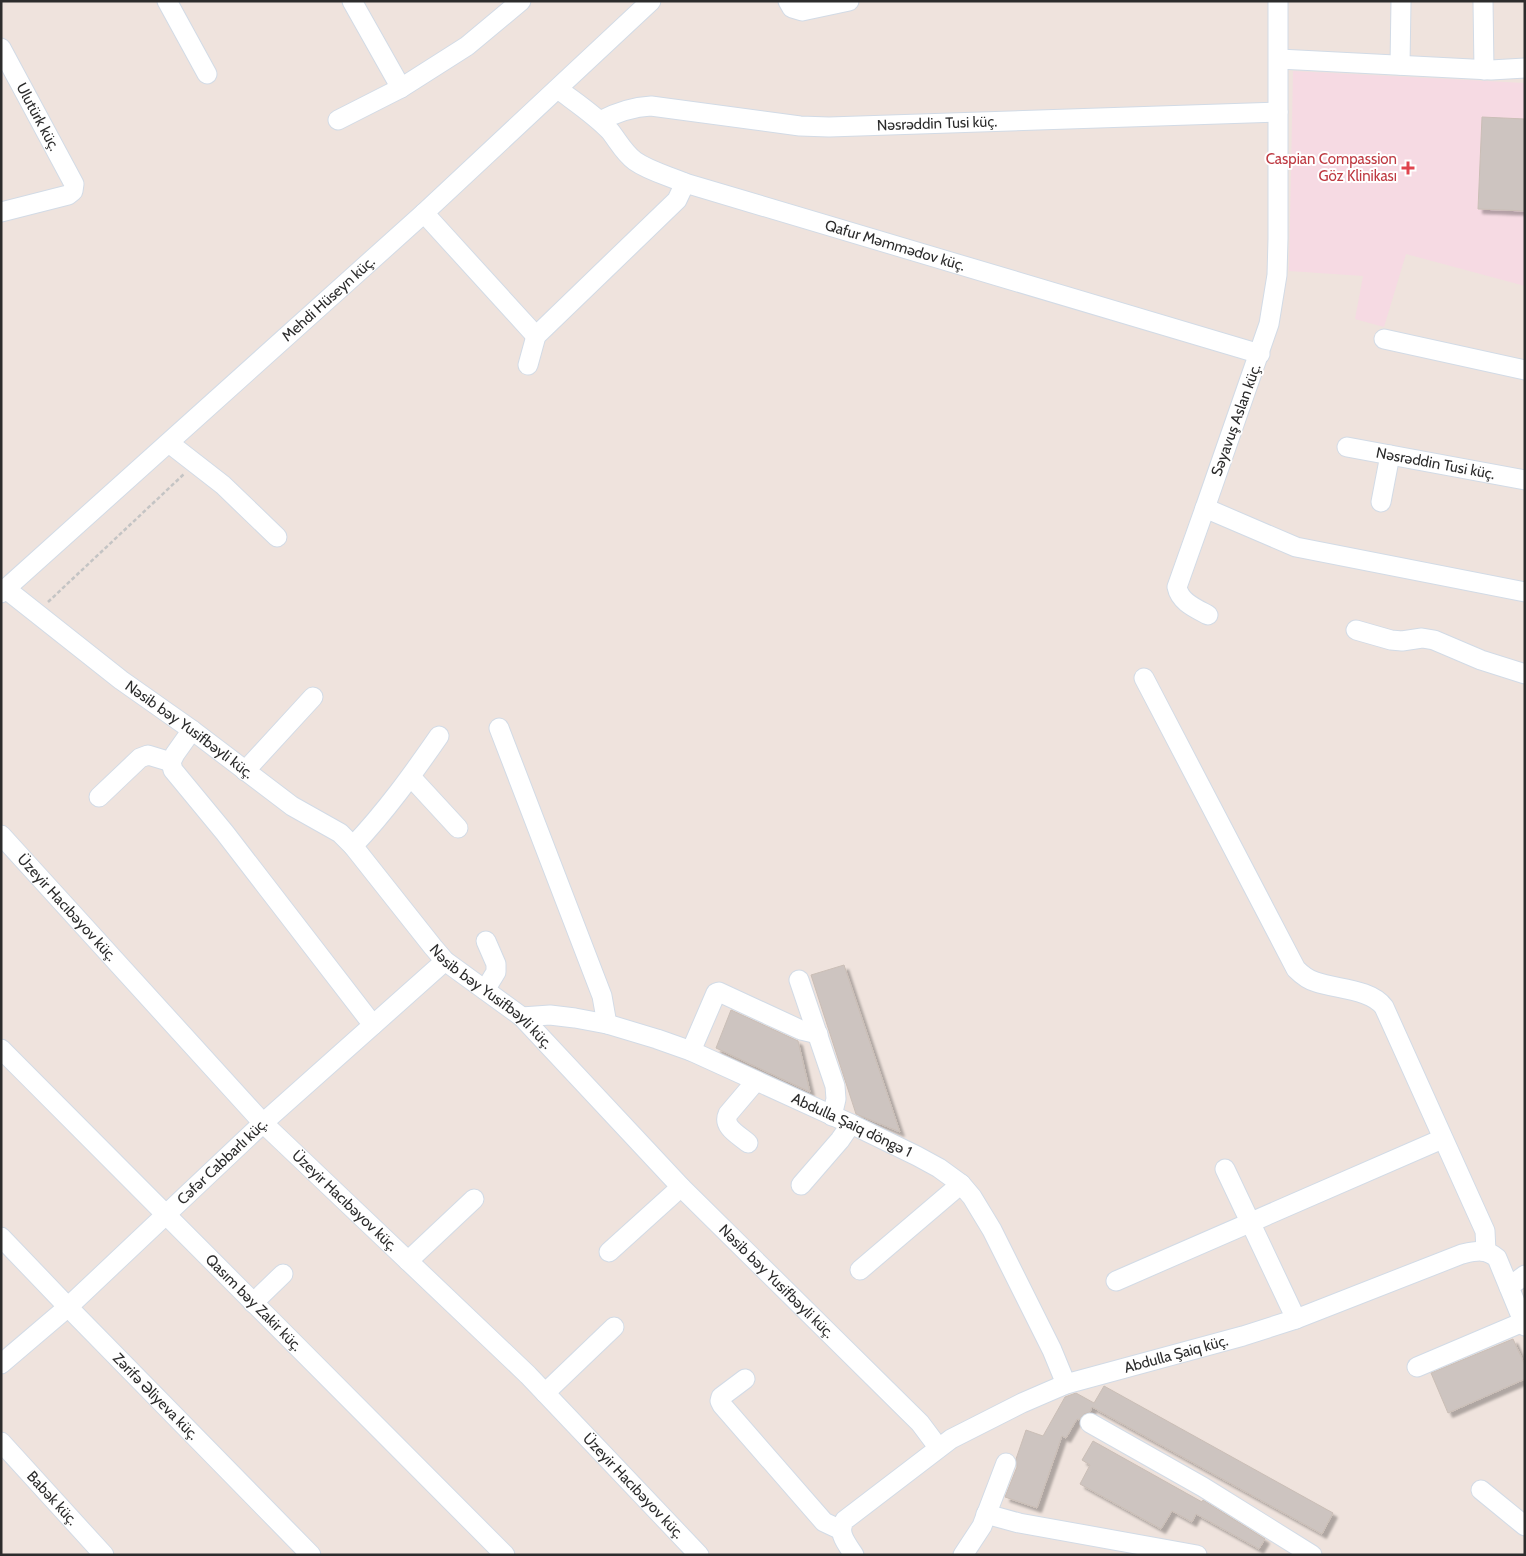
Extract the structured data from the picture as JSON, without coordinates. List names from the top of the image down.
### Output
{
  "streets": {
    "street": [
      "Ulutürk küç.",
      "Nəsrəddin Tusi küç.",
      "Qafur Məmmədov küç.",
      "Mehdi Hüseyn küç.",
      "Səyavuş Aslan küç.",
      "Nəsib bəy Yusifbəyli küç.",
      "Üzeyir Hacıbəyov küç.",
      "Abdulla Şaiq döngə 1",
      "Cəfər Cabbarlı küç.",
      "Qasım bəy Zakir küç.",
      "Abdulla Şaiq küç.",
      "Zərifə Əliyeva küç.",
      "Babək küç."
    ]
  },
  "crossings": [
    ["Nəsrəddin Tusi küç.", "Qafur Məmmədov küç."],
    ["Nəsrəddin Tusi küç.", "Səyavuş Aslan küç."],
    ["Qafur Məmmədov küç.", "Mehdi Hüseyn küç."],
    ["Qafur Məmmədov küç.", "Səyavuş Aslan küç."],
    ["Mehdi Hüseyn küç.", "Nəsib bəy Yusifbəyli küç."],
    ["Nəsib bəy Yusifbəyli küç.", "Abdulla Şaiq döngə 1"],
    ["Nəsib bəy Yusifbəyli küç.", "Cəfər Cabbarlı küç."],
    ["Nəsib bəy Yusifbəyli küç.", "Abdulla Şaiq küç."],
    ["Üzeyir Hacıbəyov küç.", "Cəfər Cabbarlı küç."],
    ["Abdulla Şaiq döngə 1", "Abdulla Şaiq küç."],
    ["Cəfər Cabbarlı küç.", "Qasım bəy Zakir küç."],
    ["Cəfər Cabbarlı küç.", "Zərifə Əliyeva küç."]
  ],
  "places": {
    "health": ["Caspian Compassion Göz Klinikası"]
  }
}
